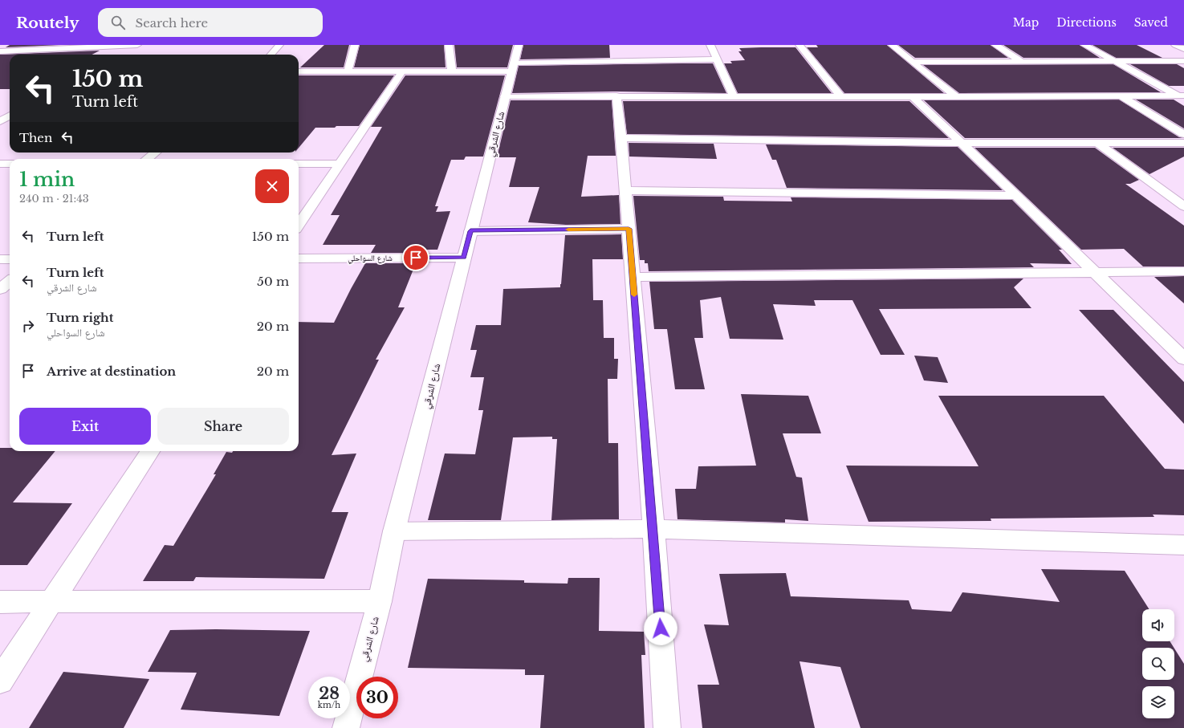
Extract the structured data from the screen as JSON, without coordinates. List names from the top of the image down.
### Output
{
  "streets": {
    "street": ["شارع الشرقي", "شارع السواحلي"]
  },
  "crossings": [
    ["شارع الشرقي", "شارع السواحلي"]
  ],
  "page": {
    "header": "Routely",
    "search": "Search here",
    "nav": ["Map", "Directions", "Saved"],
    "turn": ["150 m", "Turn left"],
    "then": "Then",
    "heading": ["1 min", "240 m · 21:43"],
    "list": [
      {
        "name": "Turn left",
        "value": "150 m"
      },
      {
        "name": "Turn left",
        "note": "شارع الشرقي",
        "value": "50 m"
      },
      {
        "name": "Turn right",
        "note": "شارع السواحلي",
        "value": "20 m"
      },
      {
        "name": "Arrive at destination",
        "value": "20 m"
      }
    ],
    "buttons": ["Exit", "Share"],
    "speed": "28 km/h",
    "limit": "30"
  }
}
